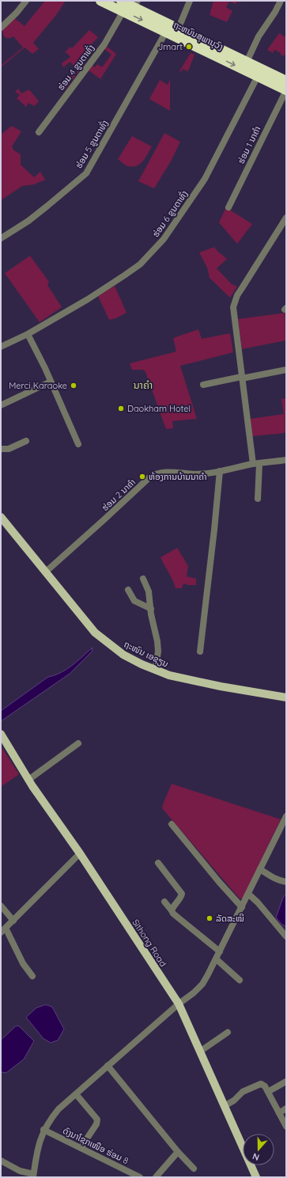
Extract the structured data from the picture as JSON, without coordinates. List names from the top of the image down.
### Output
{
  "streets": {
    "highway": ["ຖະຫນົນສຸພານຸວົງ"],
    "main road": ["ຖະໜົນ ເອຊຽນ", "Sithong Road"],
    "street": [
      "ຮ່ອມ 4 ຂູນຕາທົ່ງ",
      "ຮ່ອມ 5 ຂູນຕາທົ່ງ",
      "ຮ່ອມ 1 ນາຄຳ",
      "ຮ່ອມ 6 ຂູນຕາທົ່ງ",
      "ຮ່ອມ 2 ນາຄຳ",
      "ດົງນາໂຊກເໜືອ ຮ່ອມ 8"
    ]
  },
  "crossings": [
    ["ຖະຫນົນສຸພານຸວົງ", "ຮ່ອມ 4 ຂູນຕາທົ່ງ"],
    ["ຖະຫນົນສຸພານຸວົງ", "ຮ່ອມ 5 ຂູນຕາທົ່ງ"],
    ["ຖະຫນົນສຸພານຸວົງ", "ຮ່ອມ 1 ນາຄຳ"],
    ["ຖະຫນົນສຸພານຸວົງ", "ຮ່ອມ 6 ຂູນຕາທົ່ງ"],
    ["ຮ່ອມ 2 ນາຄຳ", "ຖະໜົນ ເອຊຽນ"]
  ],
  "districts": ["ນາຄຳ"],
  "places": [
    "Jmart",
    "Merci Karaoke",
    "Daokham Hotel",
    "ຫ້ອງການບ້ານນາຄໍາ",
    "ລັດສະໝີ"
  ],
  "north": "bottom"
}
